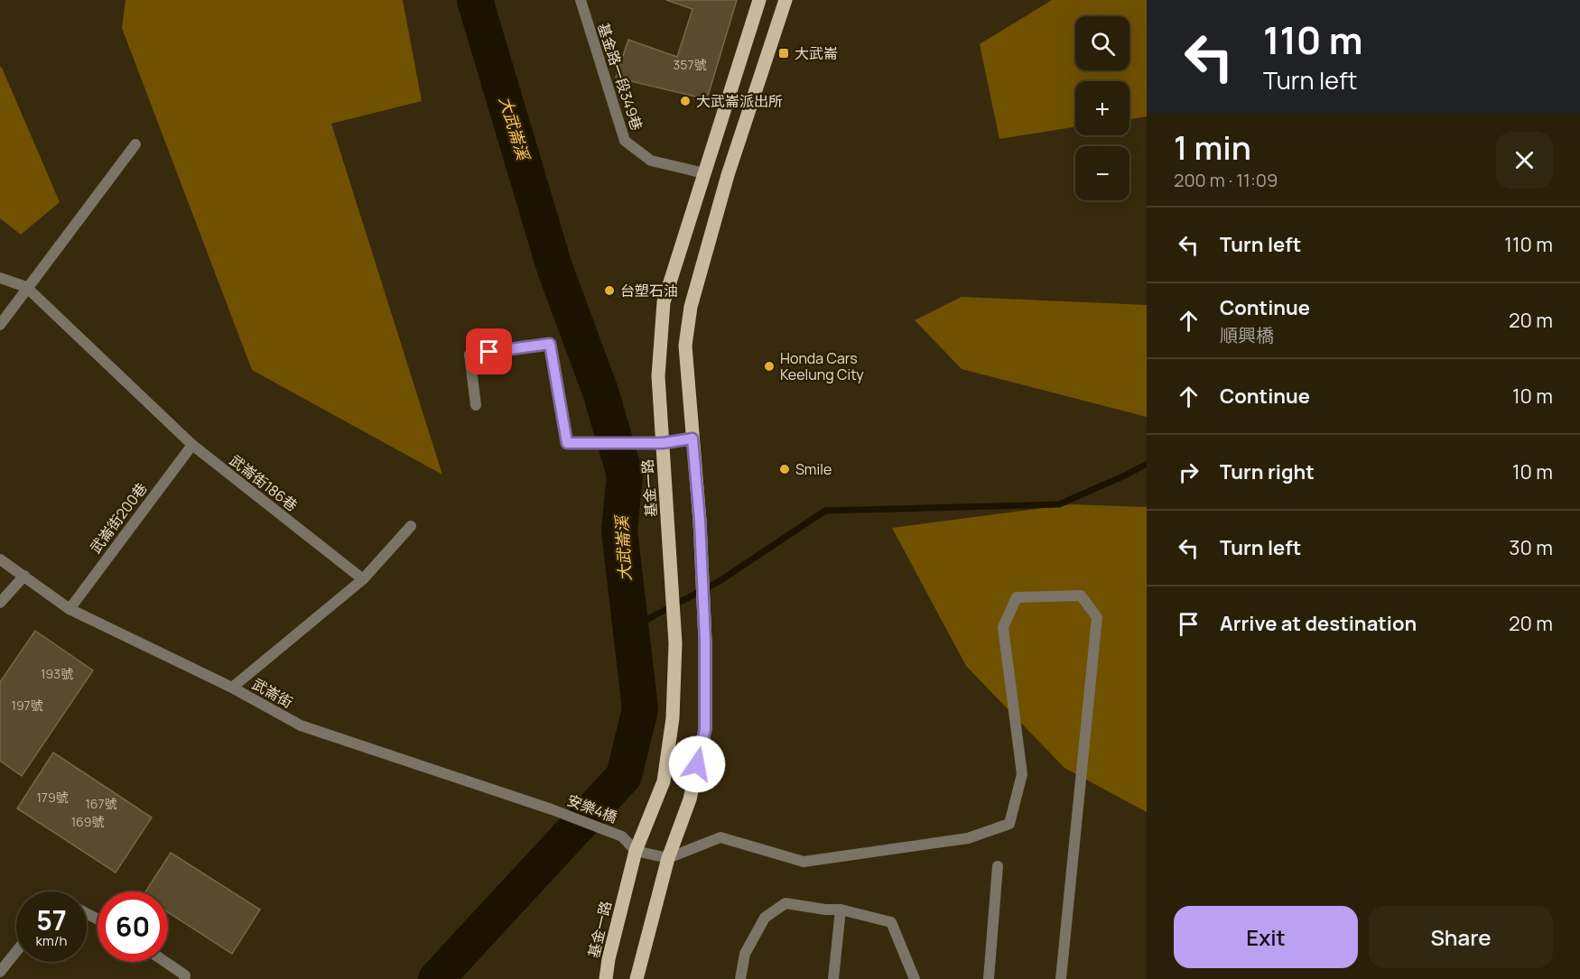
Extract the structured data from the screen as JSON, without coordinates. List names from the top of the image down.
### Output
{
  "streets": {
    "main road": ["基金一路"],
    "street": [
      "基金路一段349巷",
      "武崙街186巷",
      "武崙街200巷",
      "武崙街",
      "安樂4橋"
    ]
  },
  "crossings": [
    ["基金路一段349巷", "基金一路"],
    ["武崙街186巷", "武崙街200巷"],
    ["基金一路", "安樂4橋"],
    ["武崙街200巷", "武崙街"],
    ["武崙街", "安樂4橋"]
  ],
  "water": ["大武崙溪"],
  "places": {
    "transit": ["大武崙"],
    "other": [
      "大武崙派出所",
      "台塑石油",
      "Honda Cars Keelung City",
      "Smile"
    ]
  },
  "house_numbers": [
    "357號",
    "193號",
    "197號",
    "179號",
    "167號",
    "169號"
  ],
  "page": {
    "turn": ["110 m", "Turn left"],
    "map_buttons": ["+", "−"],
    "heading": ["1 min", "200 m · 11:09"],
    "list": [
      {
        "name": "Turn left",
        "value": "110 m"
      },
      {
        "name": "Continue",
        "note": "順興橋",
        "value": "20 m"
      },
      {
        "name": "Continue",
        "value": "10 m"
      },
      {
        "name": "Turn right",
        "value": "10 m"
      },
      {
        "name": "Turn left",
        "value": "30 m"
      },
      {
        "name": "Arrive at destination",
        "value": "20 m"
      }
    ],
    "speed": "57 km/h",
    "limit": "60",
    "buttons": ["Exit", "Share"]
  }
}
